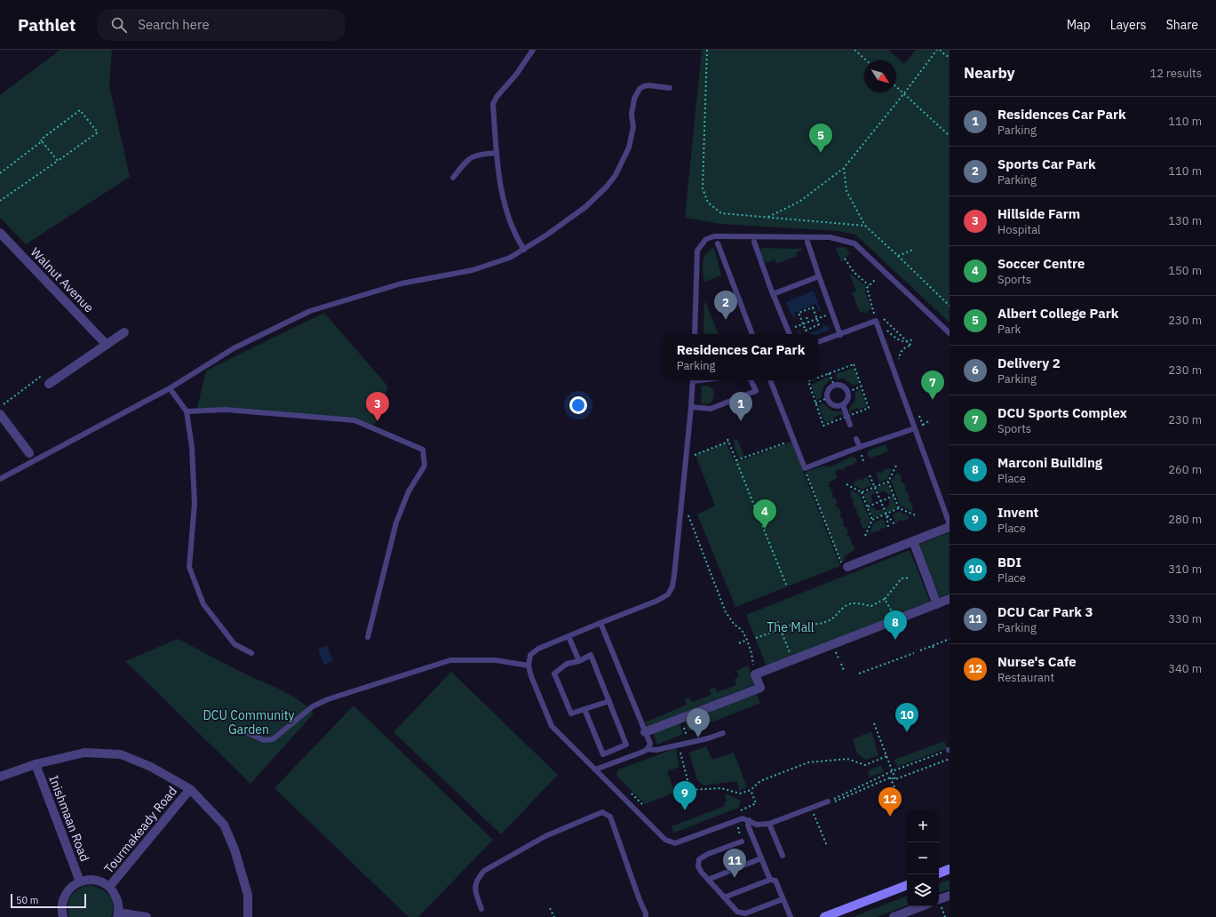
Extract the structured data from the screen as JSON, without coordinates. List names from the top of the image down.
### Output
{
  "streets": {
    "street": ["Walnut Avenue", "Inishmaan Road", "Tourmakeady Road"]
  },
  "crossings": [
    ["Inishmaan Road", "Tourmakeady Road"]
  ],
  "parks": ["The Mall", "DCU Community Garden"],
  "scale_bar": "50 m",
  "north": "bottom right",
  "page": {
    "header": "Pathlet",
    "search": "Search here",
    "nav": ["Map", "Layers", "Share"],
    "heading": ["Nearby", "12 results"],
    "list": [
      {
        "mark": "1",
        "name": "Residences Car Park",
        "note": "Parking",
        "value": "110 m"
      },
      {
        "mark": "2",
        "name": "Sports Car Park",
        "note": "Parking",
        "value": "110 m"
      },
      {
        "mark": "3",
        "name": "Hillside Farm",
        "note": "Hospital",
        "value": "130 m"
      },
      {
        "mark": "4",
        "name": "Soccer Centre",
        "note": "Sports",
        "value": "150 m"
      },
      {
        "mark": "5",
        "name": "Albert College Park",
        "note": "Park",
        "value": "230 m"
      },
      {
        "mark": "6",
        "name": "Delivery 2",
        "note": "Parking",
        "value": "230 m"
      },
      {
        "mark": "7",
        "name": "DCU Sports Complex",
        "note": "Sports",
        "value": "230 m"
      },
      {
        "mark": "8",
        "name": "Marconi Building",
        "note": "Place",
        "value": "260 m"
      },
      {
        "mark": "9",
        "name": "Invent",
        "note": "Place",
        "value": "280 m"
      },
      {
        "mark": "10",
        "name": "BDI",
        "note": "Place",
        "value": "310 m"
      },
      {
        "mark": "11",
        "name": "DCU Car Park 3",
        "note": "Parking",
        "value": "330 m"
      },
      {
        "mark": "12",
        "name": "Nurse's Cafe",
        "note": "Restaurant",
        "value": "340 m"
      }
    ],
    "pins": [
      "5",
      "2",
      "7",
      "1",
      "3",
      "4",
      "8",
      "10",
      "6",
      "9",
      "12",
      "11"
    ],
    "popup": ["Residences Car Park", "Parking"],
    "map_buttons": ["+", "−"],
    "scale": "50 m"
  }
}
